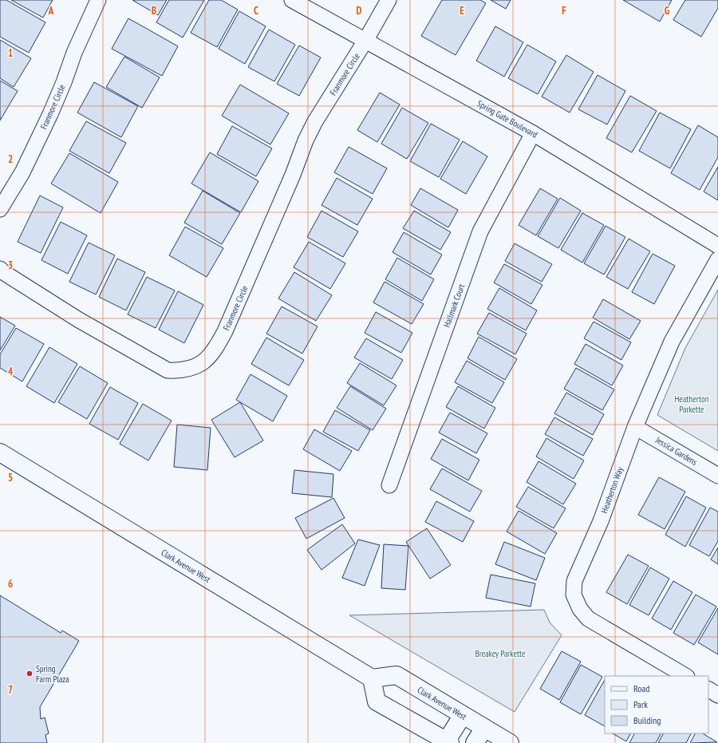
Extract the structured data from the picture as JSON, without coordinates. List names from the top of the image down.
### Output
{
  "streets": {
    "street": [
      "Franmore Circle",
      "Spring Gate Boulevard",
      "Hallmark Court",
      "Jessica Gardens",
      "Heatherton Way",
      "Clark Avenue West"
    ]
  },
  "crossings": [
    ["Franmore Circle", "Spring Gate Boulevard"],
    ["Spring Gate Boulevard", "Hallmark Court"],
    ["Jessica Gardens", "Heatherton Way"]
  ],
  "parks": ["Heatherton Parkette", "Breakey Parkette"],
  "places": ["Spring Farm Plaza"],
  "legend": ["Road", "Park", "Building"],
  "grid": {
    "columns": [
      "A",
      "B",
      "C",
      "D",
      "E",
      "F",
      "G"
    ],
    "rows": [
      "1",
      "2",
      "3",
      "4",
      "5",
      "6",
      "7"
    ]
  }
}
